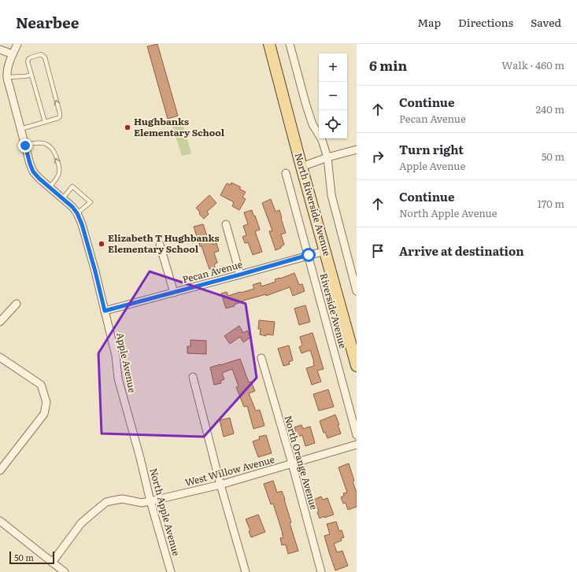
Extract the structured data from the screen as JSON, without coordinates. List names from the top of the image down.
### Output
{
  "streets": {
    "main road": ["North Riverside Avenue"],
    "street": [
      "Pecan Avenue",
      "Riverside Avenue",
      "Apple Avenue",
      "North Orange Avenue",
      "West Willow Avenue",
      "North Apple Avenue"
    ]
  },
  "crossings": [
    ["North Riverside Avenue", "Pecan Avenue"],
    ["Pecan Avenue", "Riverside Avenue"],
    ["Pecan Avenue", "Apple Avenue"],
    ["Apple Avenue", "North Apple Avenue"],
    ["North Orange Avenue", "West Willow Avenue"],
    ["West Willow Avenue", "North Apple Avenue"]
  ],
  "places": ["Hughbanks Elementary School", "Elizabeth T Hughbanks Elementary School"],
  "scale_bar": "50 m",
  "page": {
    "header": "Nearbee",
    "nav": ["Map", "Directions", "Saved"],
    "heading": ["6 min", "Walk · 460 m"],
    "map_buttons": ["+", "−"],
    "list": [
      ["Continue", "Pecan Avenue", "240 m"],
      ["Turn right", "Apple Avenue", "50 m"],
      ["Continue", "North Apple Avenue", "170 m"],
      "Arrive at destination"
    ],
    "scale": "50 m"
  }
}
